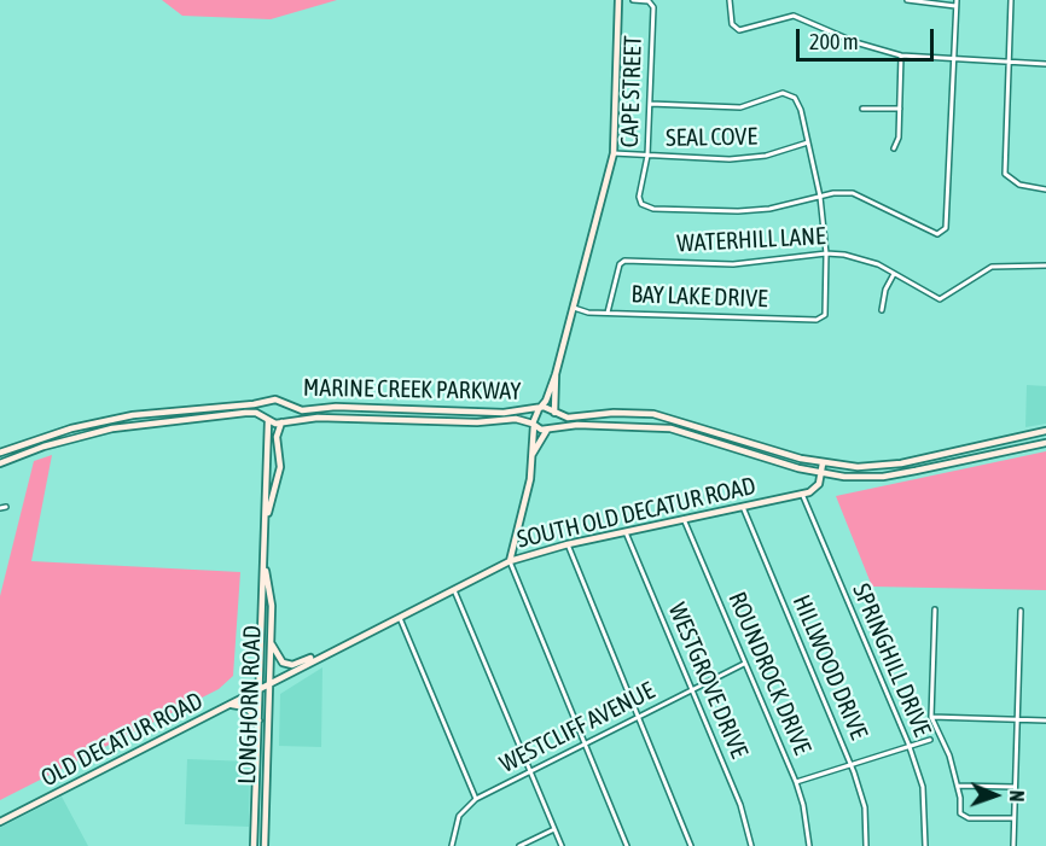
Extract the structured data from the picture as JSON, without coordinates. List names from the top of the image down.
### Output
{
  "streets": {
    "main road": [
      "MARINE CREEK PARKWAY",
      "SOUTH OLD DECATUR ROAD",
      "LONGHORN ROAD",
      "OLD DECATUR ROAD"
    ],
    "street": [
      "CAPE STREET",
      "SEAL COVE",
      "WATERHILL LANE",
      "BAY LAKE DRIVE",
      "SPRINGHILL DRIVE",
      "HILLWOOD DRIVE",
      "ROUNDROCK DRIVE",
      "WESTGROVE DRIVE",
      "WESTCLIFF AVENUE"
    ]
  },
  "crossings": [
    ["CAPE STREET", "SEAL COVE"],
    ["WATERHILL LANE", "BAY LAKE DRIVE"],
    ["MARINE CREEK PARKWAY", "SOUTH OLD DECATUR ROAD"],
    ["MARINE CREEK PARKWAY", "LONGHORN ROAD"],
    ["SOUTH OLD DECATUR ROAD", "SPRINGHILL DRIVE"],
    ["SOUTH OLD DECATUR ROAD", "HILLWOOD DRIVE"],
    ["SOUTH OLD DECATUR ROAD", "ROUNDROCK DRIVE"],
    ["SOUTH OLD DECATUR ROAD", "WESTGROVE DRIVE"],
    ["SOUTH OLD DECATUR ROAD", "LONGHORN ROAD"],
    ["SOUTH OLD DECATUR ROAD", "OLD DECATUR ROAD"],
    ["ROUNDROCK DRIVE", "WESTCLIFF AVENUE"],
    ["WESTGROVE DRIVE", "WESTCLIFF AVENUE"],
    ["LONGHORN ROAD", "OLD DECATUR ROAD"]
  ],
  "scale_bar": "200 m",
  "north": "right"
}
